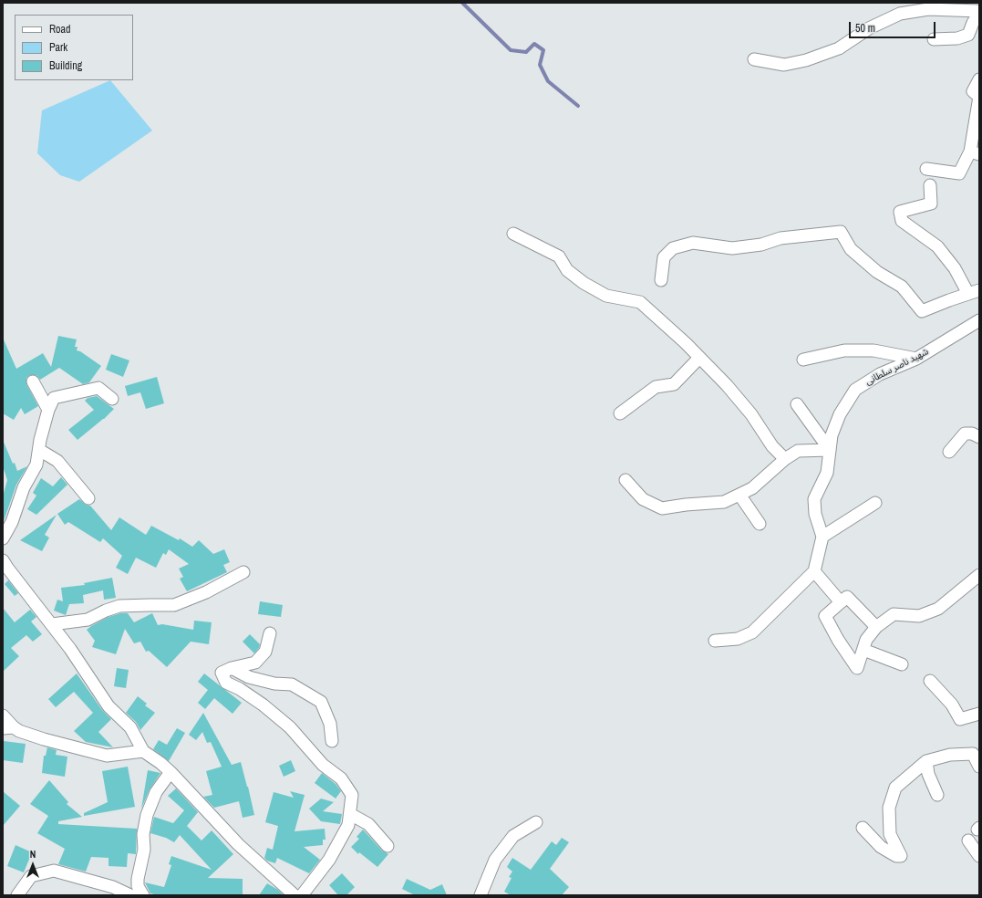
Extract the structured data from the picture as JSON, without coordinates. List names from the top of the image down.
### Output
{
  "streets": {
    "street": ["شهید ناصر سلطانی"]
  },
  "legend": ["Road", "Park", "Building"],
  "scale_bar": "50 m",
  "north": "top"
}
